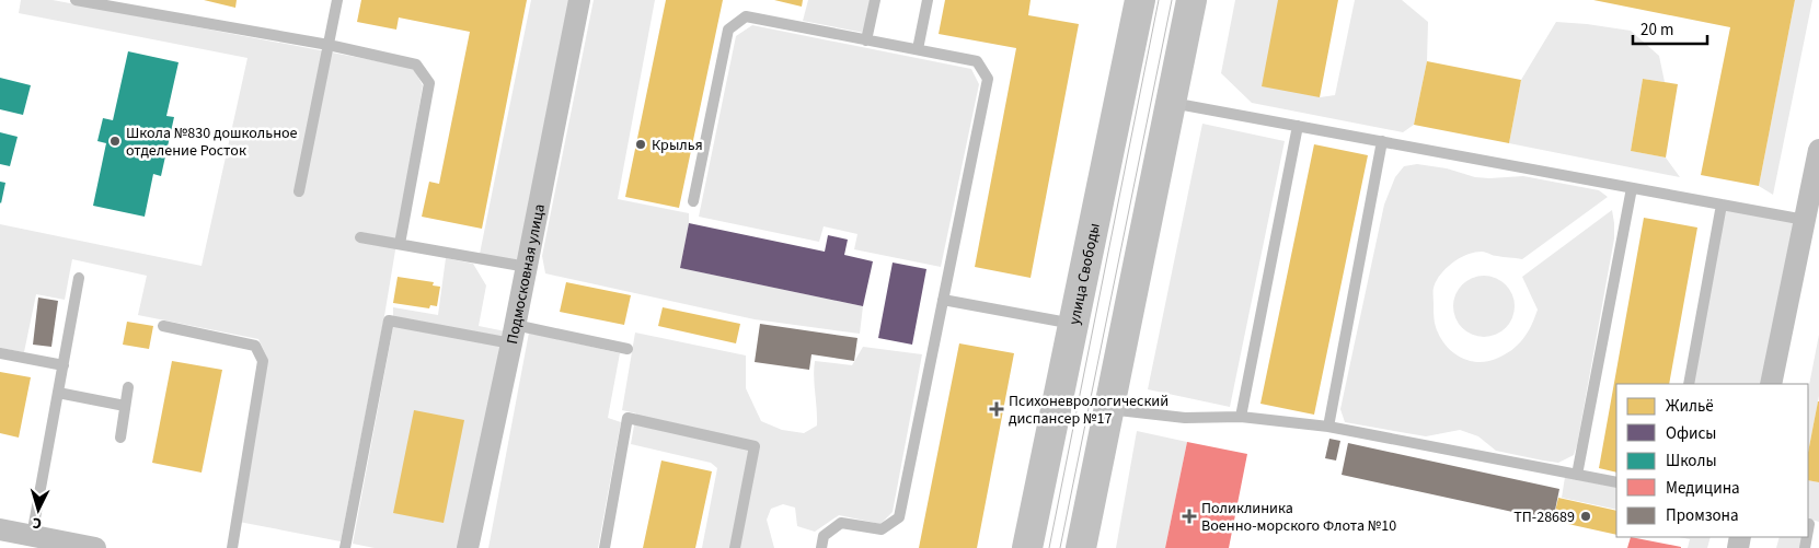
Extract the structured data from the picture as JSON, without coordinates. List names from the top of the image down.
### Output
{
  "streets": {
    "main road": ["улица Свободы"],
    "street": ["Подмосковная улица"]
  },
  "places": {
    "other": ["Школа №830 дошкольное отделение Росток", "Крылья", "ТП-28689"],
    "health": ["Психоневрологический диспансер №17", "Поликлиника Военно-морского Флота №10"]
  },
  "legend": [
    "Жильё",
    "Офисы",
    "Школы",
    "Медицина",
    "Промзона"
  ],
  "scale_bar": "20 m",
  "north": "bottom"
}
